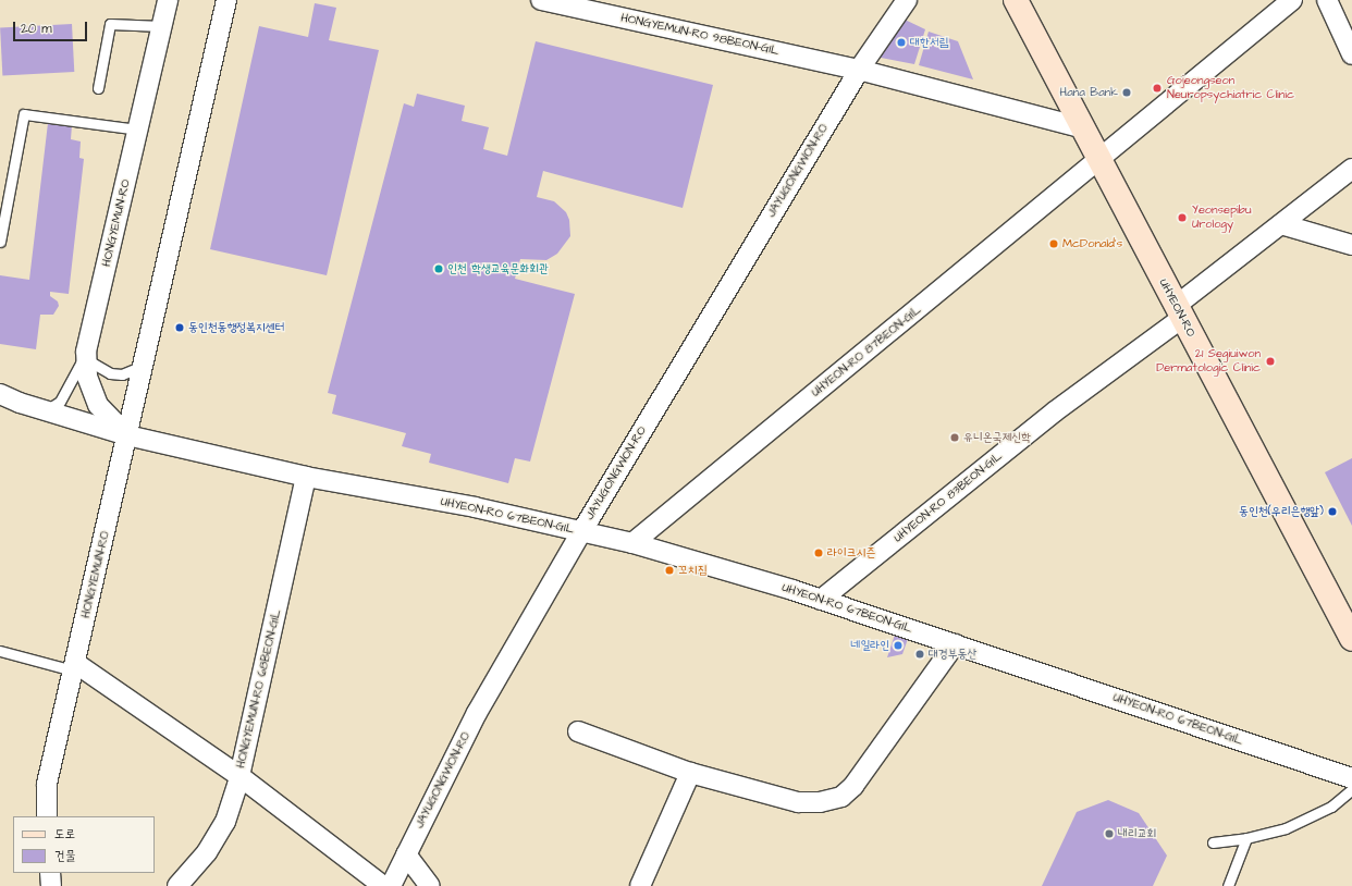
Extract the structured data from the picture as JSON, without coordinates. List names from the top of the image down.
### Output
{
  "streets": {
    "street": [
      "HONGYEMUN-RO 98BEON-GIL",
      "JAYUGONGWON-RO",
      "HONGYEMUN-RO",
      "UHYEON-RO",
      "UHYEON-RO 87BEON-GIL",
      "UHYEON-RO 83BEON-GIL",
      "UHYEON-RO 67BEON-GIL",
      "HONGYEMUN-RO 68BEON-GIL"
    ]
  },
  "crossings": [
    ["HONGYEMUN-RO 98BEON-GIL", "JAYUGONGWON-RO"],
    ["JAYUGONGWON-RO", "UHYEON-RO 67BEON-GIL"],
    ["HONGYEMUN-RO", "UHYEON-RO 67BEON-GIL"],
    ["UHYEON-RO", "UHYEON-RO 87BEON-GIL"],
    ["UHYEON-RO", "UHYEON-RO 83BEON-GIL"],
    ["UHYEON-RO 87BEON-GIL", "UHYEON-RO 67BEON-GIL"],
    ["UHYEON-RO 83BEON-GIL", "UHYEON-RO 67BEON-GIL"],
    ["UHYEON-RO 67BEON-GIL", "HONGYEMUN-RO 68BEON-GIL"]
  ],
  "places": [
    "대한서림",
    "Gojeongseon Neuropsychiatric Clinic",
    "Hana Bank",
    "Yeonsepibu Urology",
    "McDonald's",
    "인천 학생교육문화회관",
    "동인천동행정복지센터",
    "21 Segiuiwon Dermatologic Clinic",
    "유니온국제신학",
    "동인천(우리은행앞)",
    "라이크시즌",
    "꼬치집",
    "네일라인",
    "대경부동산",
    "내리교회"
  ],
  "legend": ["도로", "건물"],
  "scale_bar": "20 m"
}
